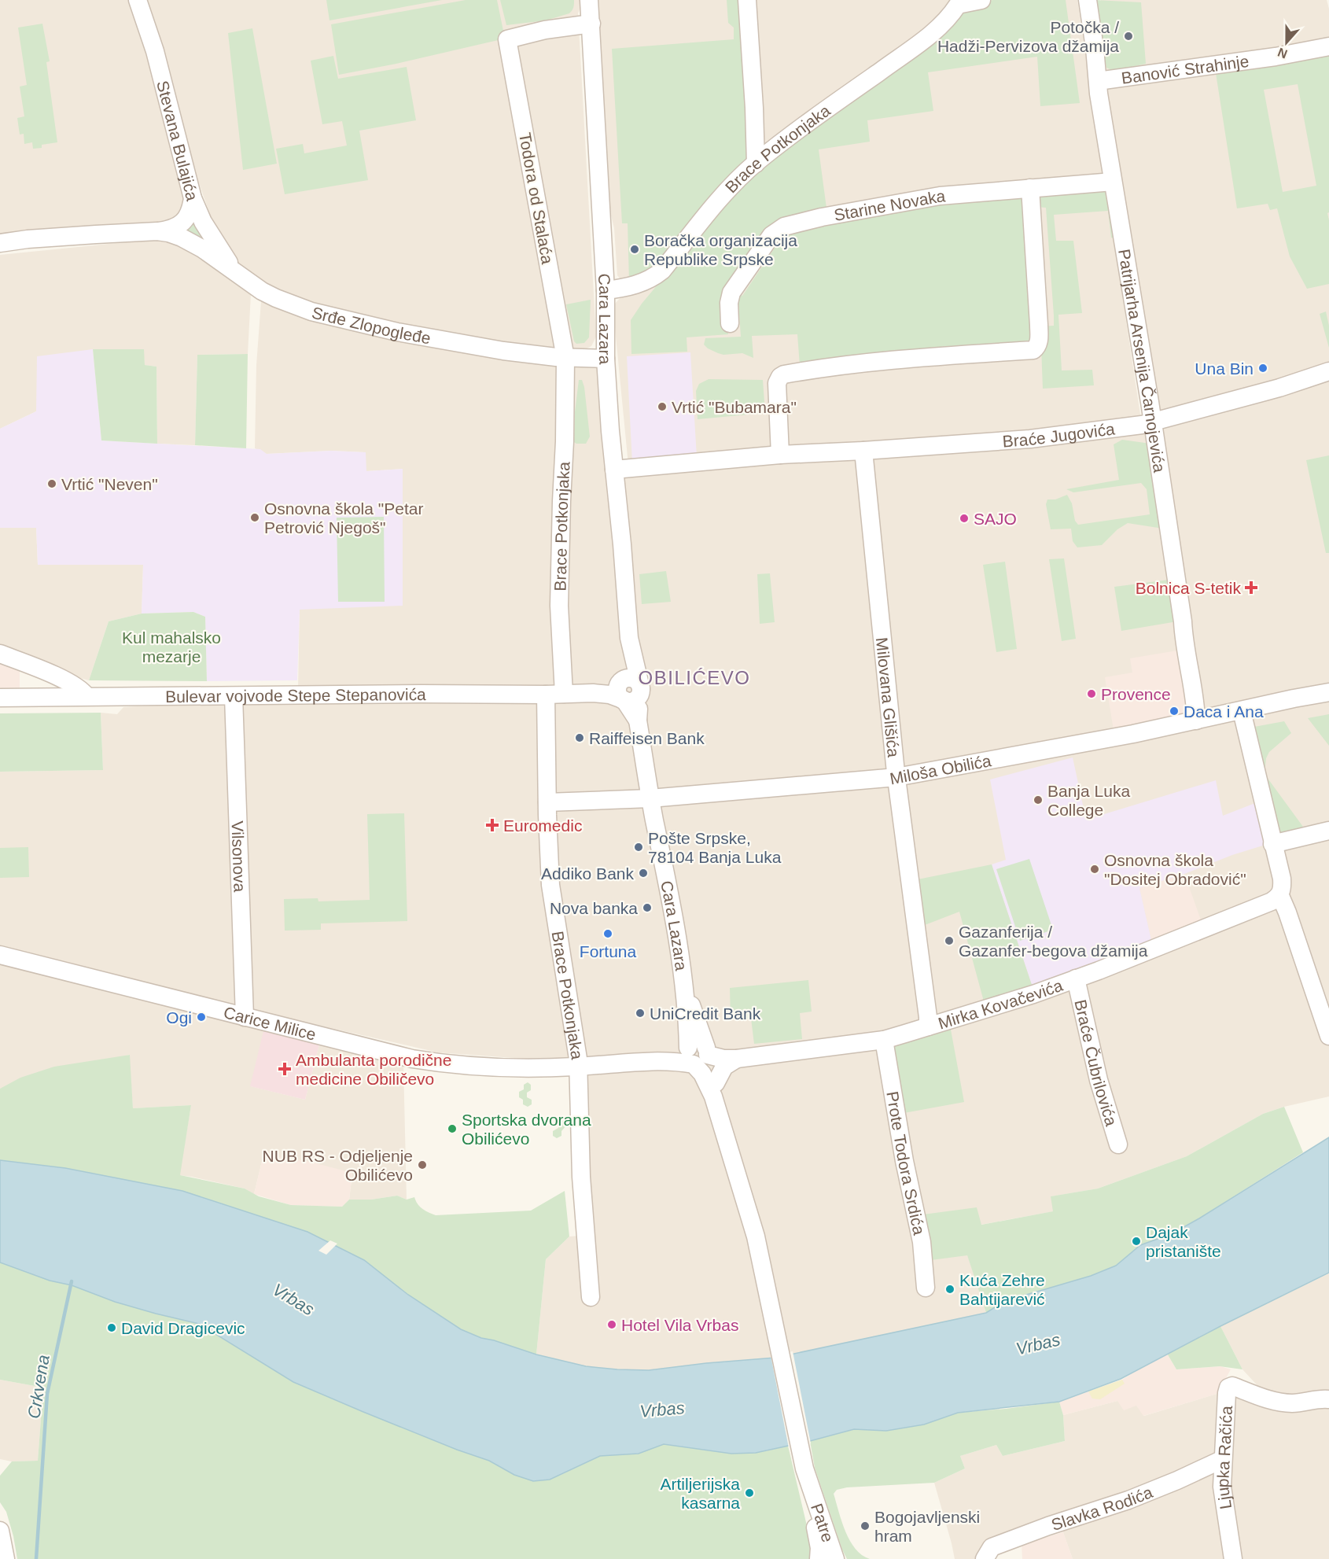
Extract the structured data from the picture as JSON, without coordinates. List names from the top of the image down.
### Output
{
  "streets": {
    "street": [
      "Banović Strahinje",
      "Stevana Bulajića",
      "Brace Potkonjaka",
      "Todora od Stalaća",
      "Starine Novaka",
      "Cara Lazara",
      "Srđe Zlopogleđe",
      "Patrijarha Arsenija Čarnojevića",
      "Braće Jugovića",
      "Bulevar vojvode Stepe Stepanovića",
      "Milovana Glišića",
      "Miloša Obilića",
      "Vilsonova",
      "Mirka Kovačevića",
      "Carice Milice",
      "Braće Čubrilovića",
      "Prote Todora Srdića",
      "Ljupka Račića",
      "Slavka Rodića",
      "Patre"
    ]
  },
  "crossings": [
    ["Banović Strahinje", "Patrijarha Arsenija Čarnojevića"],
    ["Stevana Bulajića", "Srđe Zlopogleđe"],
    ["Brace Potkonjaka", "Todora od Stalaća"],
    ["Brace Potkonjaka", "Cara Lazara"],
    ["Brace Potkonjaka", "Srđe Zlopogleđe"],
    ["Brace Potkonjaka", "Bulevar vojvode Stepe Stepanovića"],
    ["Brace Potkonjaka", "Miloša Obilića"],
    ["Brace Potkonjaka", "Carice Milice"],
    ["Todora od Stalaća", "Cara Lazara"],
    ["Todora od Stalaća", "Srđe Zlopogleđe"],
    ["Starine Novaka", "Patrijarha Arsenija Čarnojevića"],
    ["Cara Lazara", "Srđe Zlopogleđe"],
    ["Cara Lazara", "Braće Jugovića"],
    ["Cara Lazara", "Bulevar vojvode Stepe Stepanovića"],
    ["Cara Lazara", "Miloša Obilića"],
    ["Cara Lazara", "Mirka Kovačevića"],
    ["Cara Lazara", "Carice Milice"],
    ["Cara Lazara", "Patre"],
    ["Patrijarha Arsenija Čarnojevića", "Braće Jugovića"],
    ["Patrijarha Arsenija Čarnojevića", "Miloša Obilića"],
    ["Braće Jugovića", "Milovana Glišića"],
    ["Bulevar vojvode Stepe Stepanovića", "Vilsonova"],
    ["Milovana Glišića", "Miloša Obilića"],
    ["Milovana Glišića", "Mirka Kovačevića"],
    ["Vilsonova", "Carice Milice"],
    ["Mirka Kovačevića", "Carice Milice"],
    ["Mirka Kovačevića", "Braće Čubrilovića"],
    ["Mirka Kovačevića", "Prote Todora Srdića"],
    ["Ljupka Račića", "Slavka Rodića"]
  ],
  "districts": ["OBILIĆEVO"],
  "water": ["Vrbas", "Crkvena"],
  "parks": ["Kul mahalsko mezarje"],
  "places": {
    "other": [
      "Potočka / Hadži-Pervizova džamija",
      "Boračka organizacija Republike Srpske",
      "Una Bin",
      "Vrtić \"Bubamara\"",
      "Vrtić \"Neven\"",
      "Osnovna škola \"Petar Petrović Njegoš\"",
      "SAJO",
      "Provence",
      "Daca i Ana",
      "Raiffeisen Bank",
      "Banja Luka College",
      "Pošte Srpske, 78104 Banja Luka",
      "Osnovna škola \"Dositej Obradović\"",
      "Addiko Bank",
      "Nova banka",
      "Fortuna",
      "Gazanferija / Gazanfer-begova džamija",
      "UniCredit Bank",
      "Ogi",
      "Sportska dvorana Obilićevo",
      "NUB RS - Odjeljenje Obilićevo",
      "Dajak pristanište",
      "Kuća Zehre Bahtijarević",
      "Hotel Vila Vrbas",
      "David Dragicevic",
      "Artiljerijska kasarna",
      "Bogojavljenski hram"
    ],
    "health": ["Bolnica S-tetik", "Euromedic", "Ambulanta porodične medicine Obiličevo"]
  },
  "north": "bottom"
}
